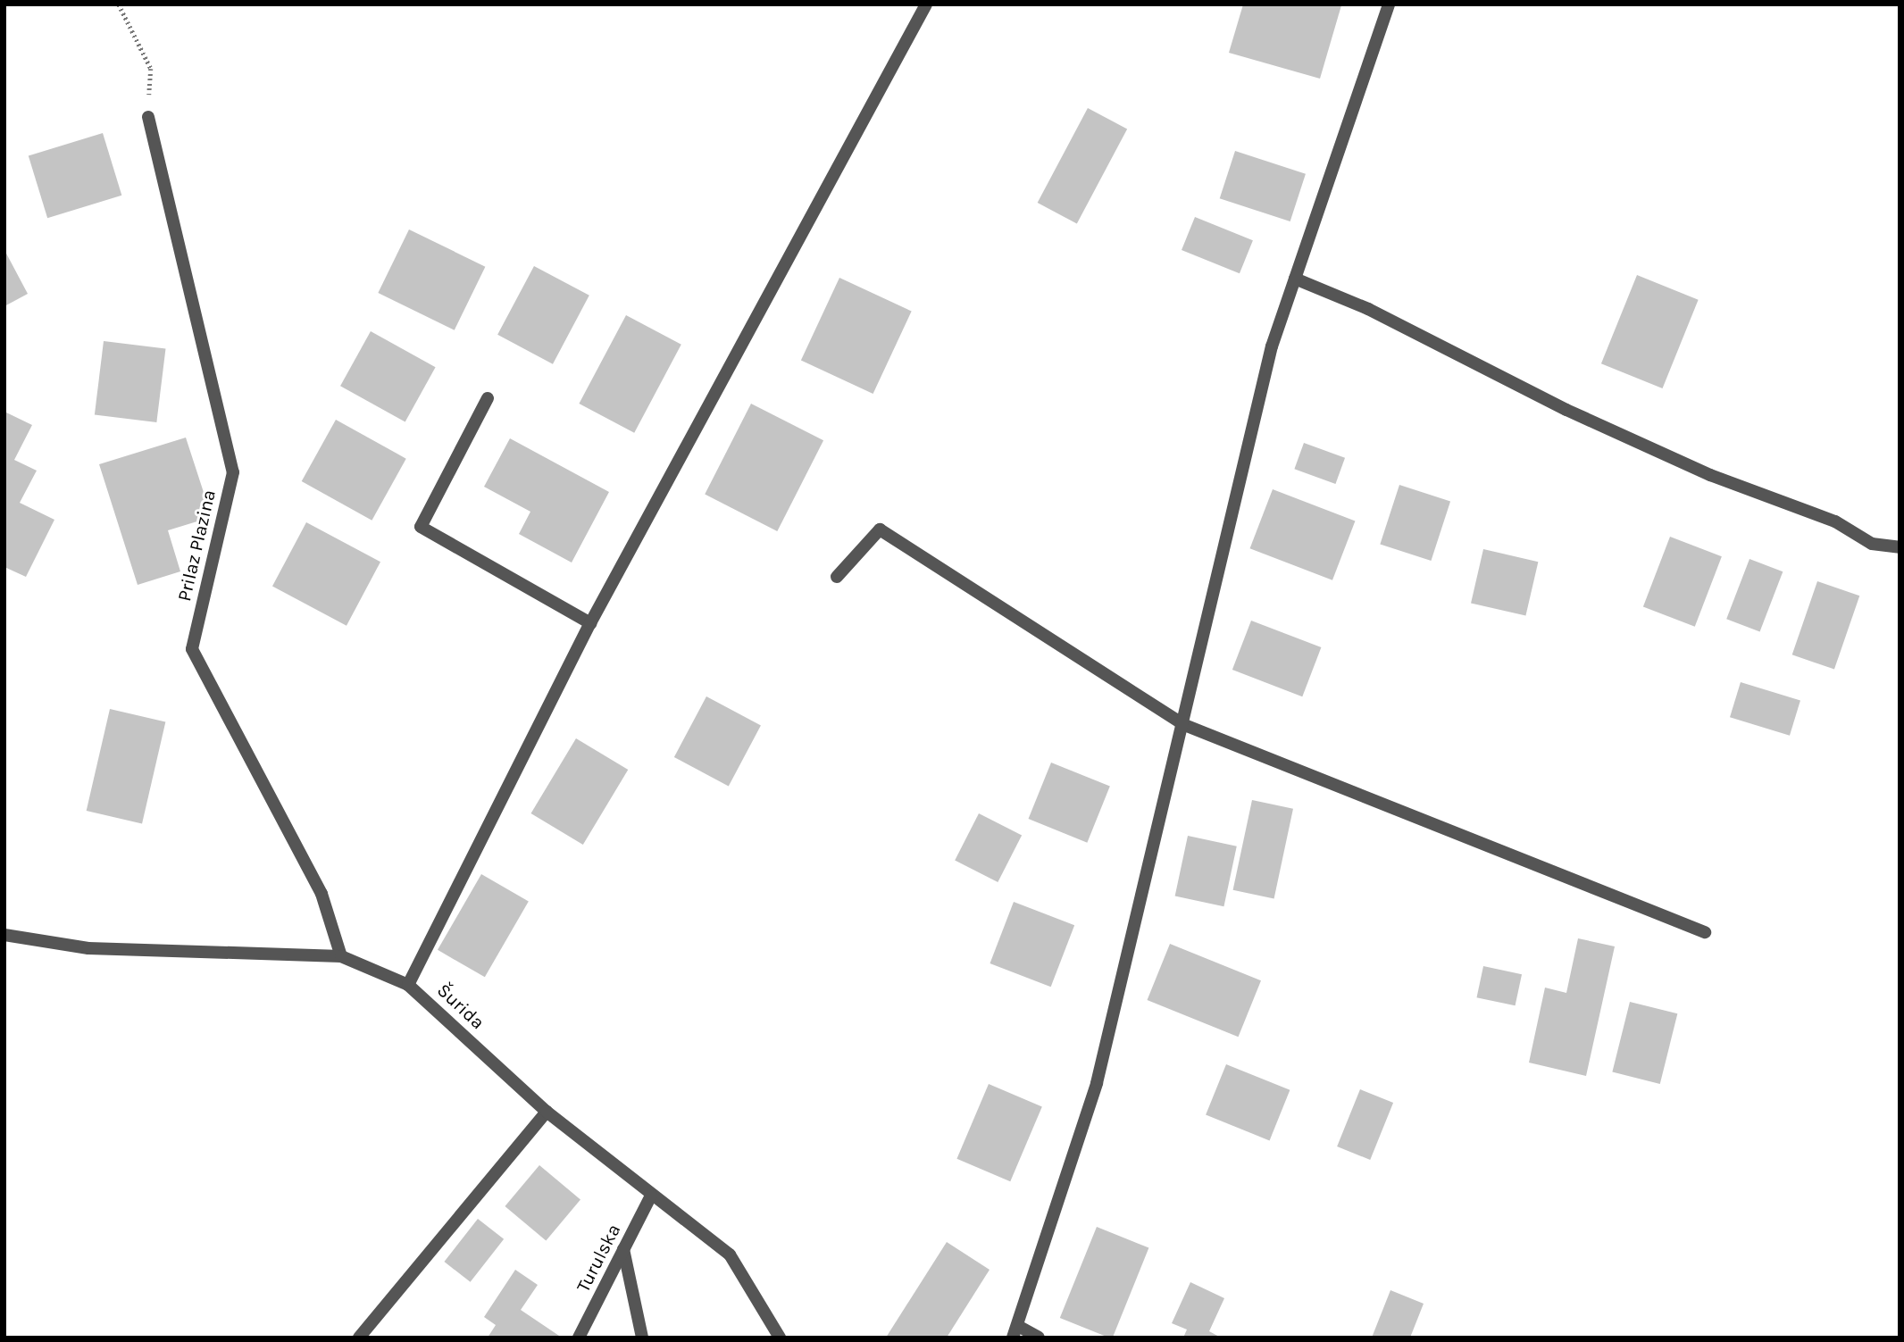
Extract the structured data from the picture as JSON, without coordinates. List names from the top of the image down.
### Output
{
  "streets": {
    "street": ["Prilaz Plazina", "Šurida", "Turulska"]
  },
  "crossings": [
    ["Prilaz Plazina", "Šurida"],
    ["Šurida", "Turulska"]
  ]
}
